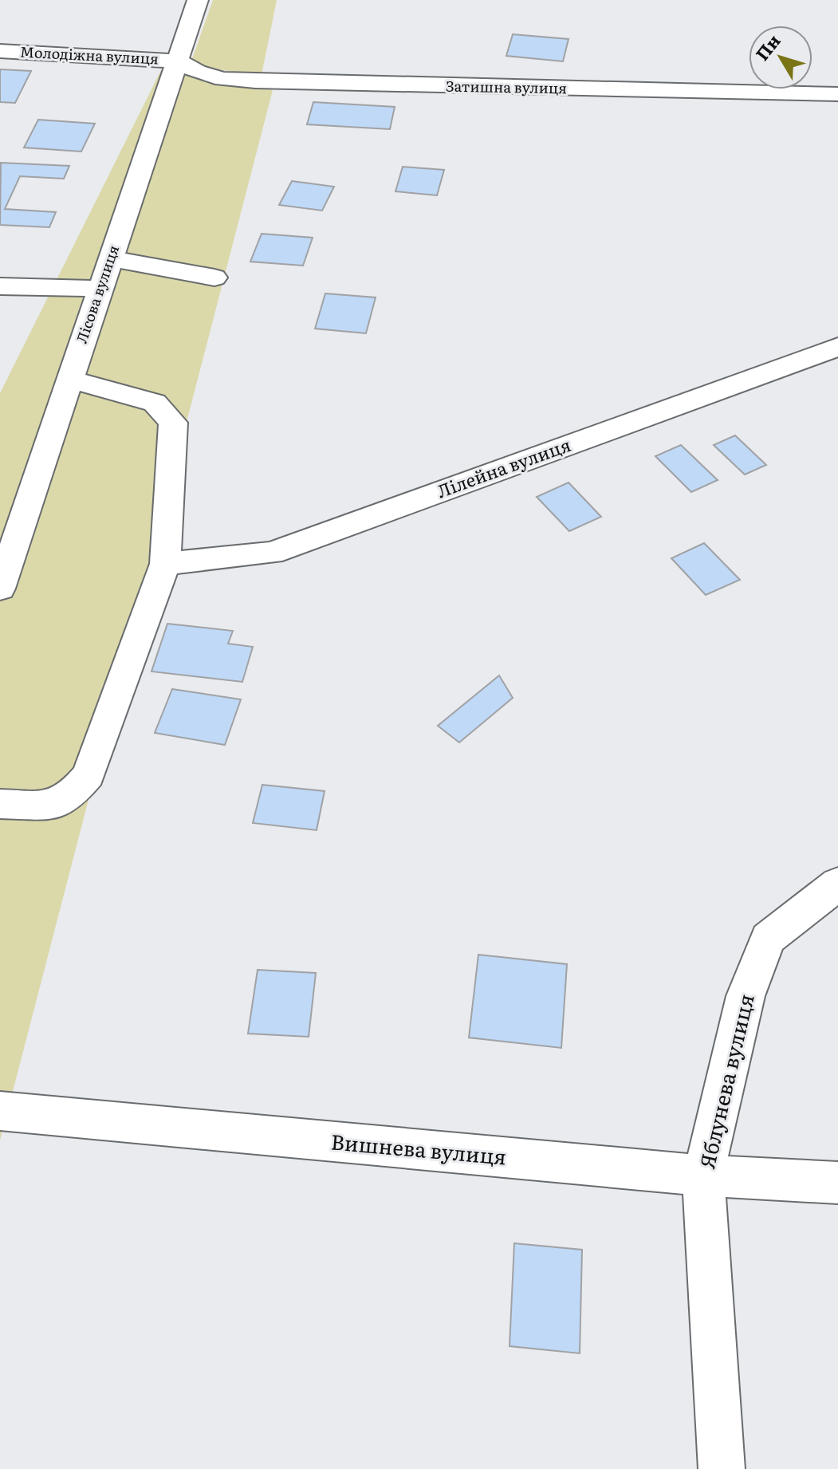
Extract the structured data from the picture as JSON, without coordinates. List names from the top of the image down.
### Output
{
  "streets": {
    "street": [
      "Молодіжна вулиця",
      "Затишна вулиця",
      "Лісова вулиця",
      "Лілейна вулиця",
      "Яблунева вулиця",
      "Вишнева вулиця"
    ]
  },
  "crossings": [
    ["Молодіжна вулиця", "Затишна вулиця"],
    ["Молодіжна вулиця", "Лісова вулиця"],
    ["Затишна вулиця", "Лісова вулиця"],
    ["Яблунева вулиця", "Вишнева вулиця"]
  ],
  "north": "top left"
}
